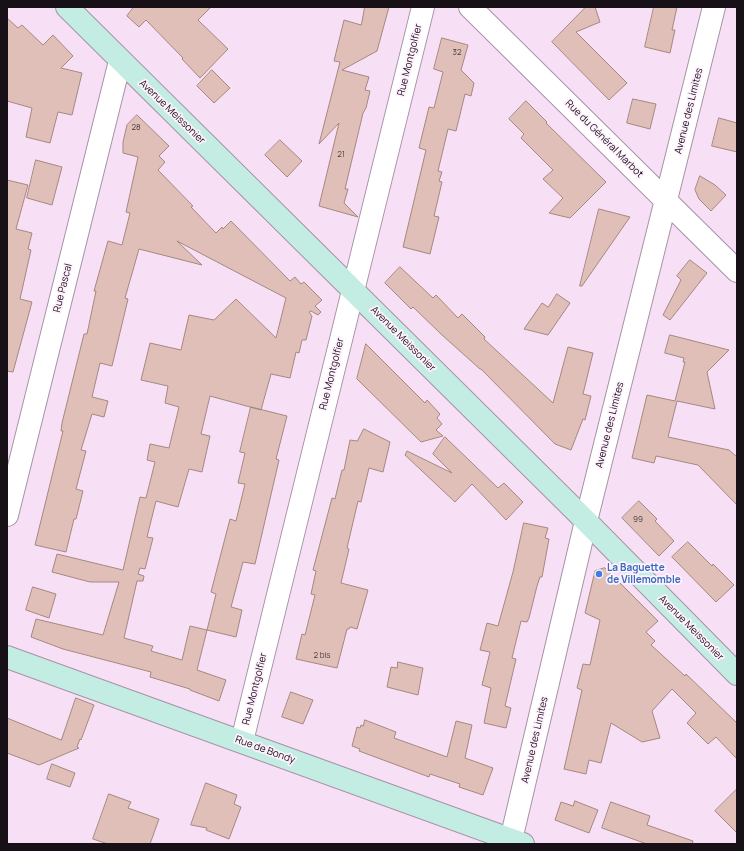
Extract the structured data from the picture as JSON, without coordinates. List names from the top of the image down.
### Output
{
  "streets": {
    "street": [
      "Rue Montgolfier",
      "Avenue des Limites",
      "Avenue Meissonier",
      "Rue du Général Marbot",
      "Rue Pascal",
      "Rue de Bondy"
    ]
  },
  "crossings": [
    ["Rue Montgolfier", "Avenue Meissonier"],
    ["Rue Montgolfier", "Rue de Bondy"],
    ["Avenue des Limites", "Avenue Meissonier"],
    ["Avenue des Limites", "Rue du Général Marbot"],
    ["Avenue des Limites", "Rue de Bondy"],
    ["Avenue Meissonier", "Rue Pascal"]
  ],
  "places": ["La Baguette de Villemomble"],
  "house_numbers": [
    "32",
    "28",
    "21",
    "99",
    "2 bis"
  ]
}
